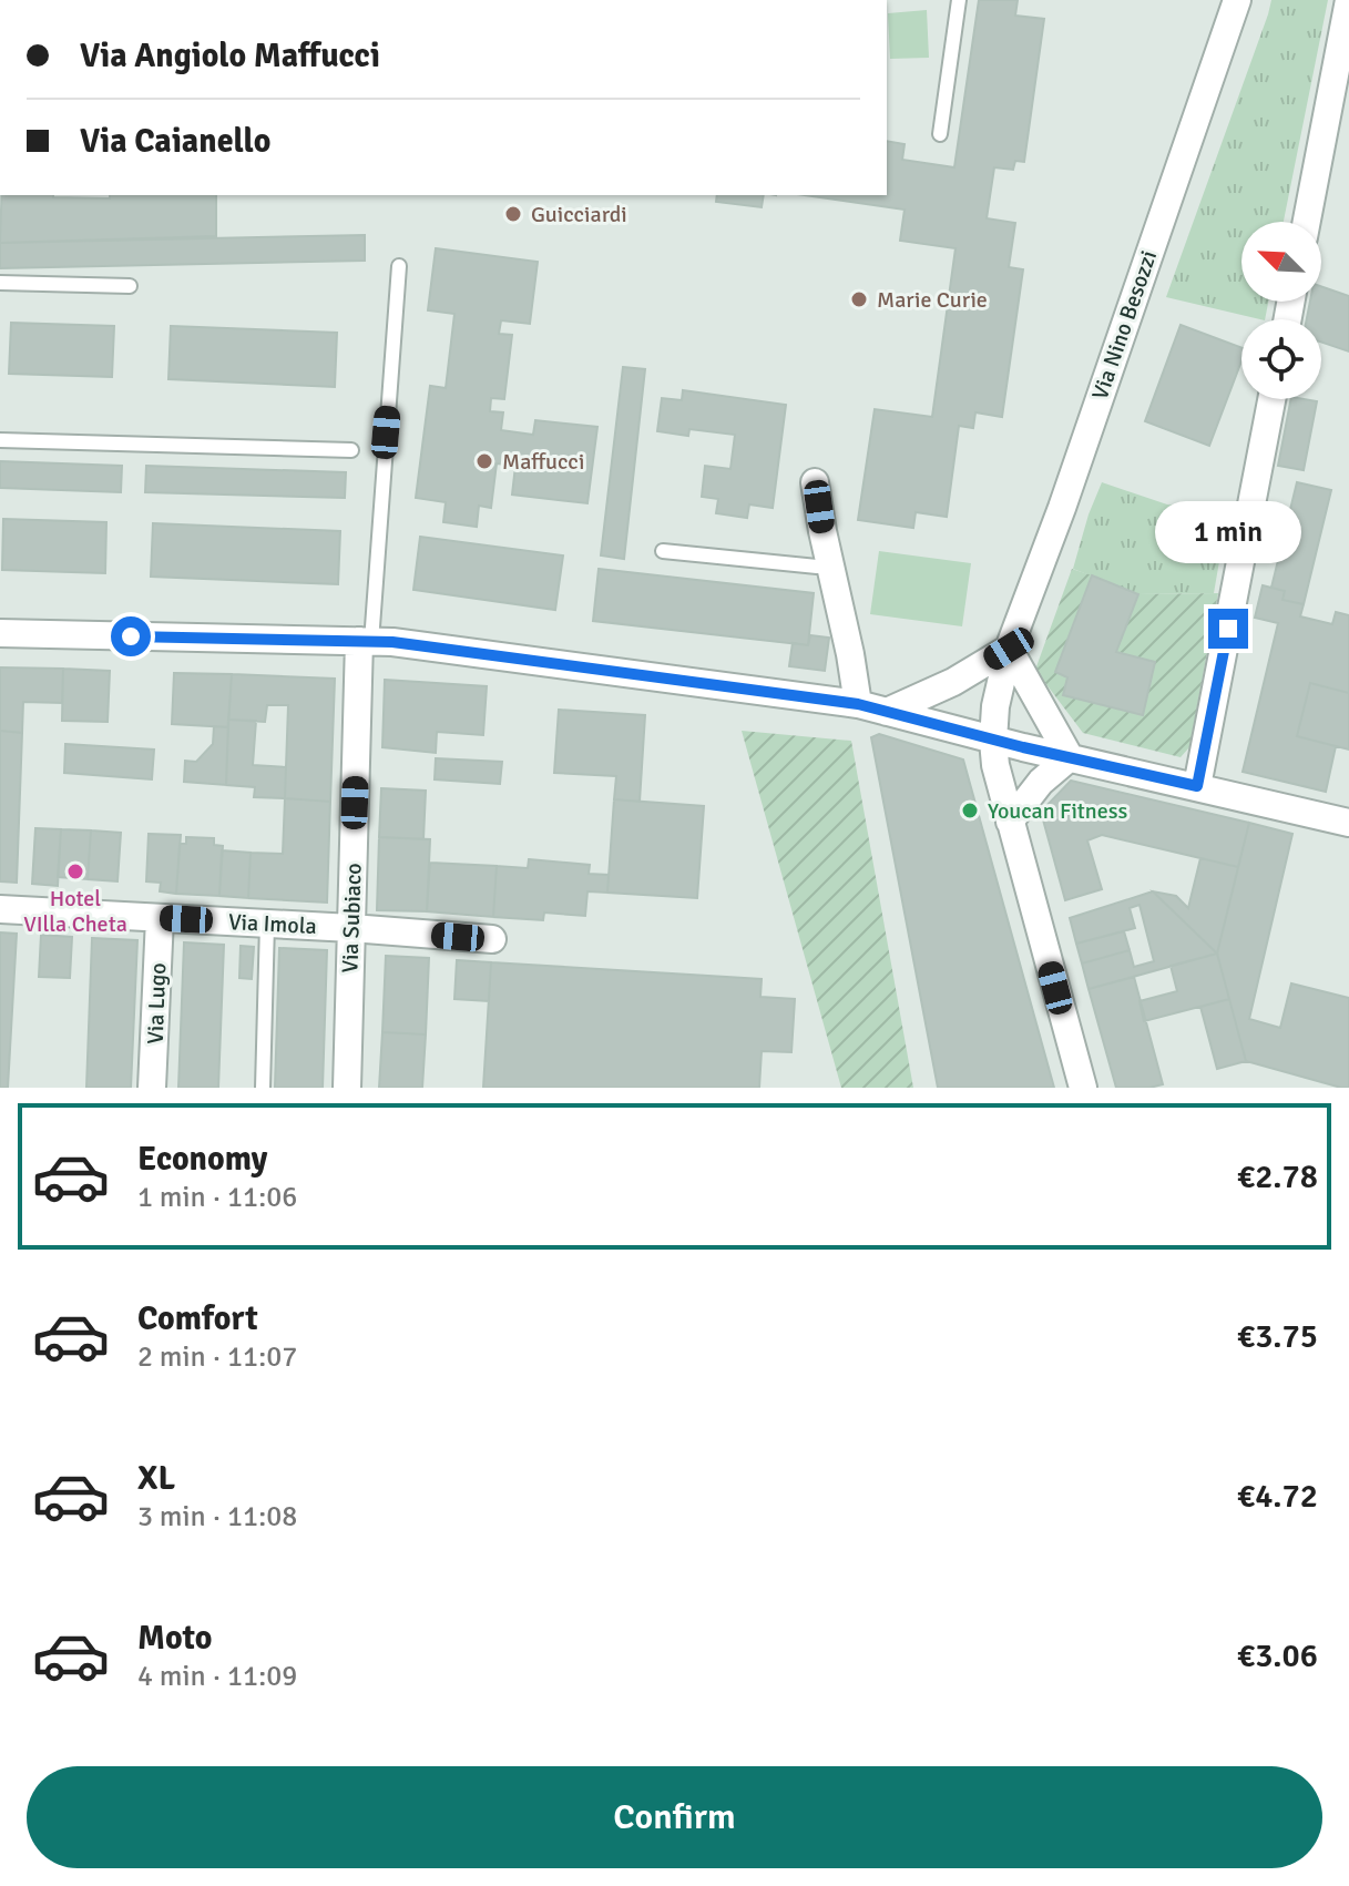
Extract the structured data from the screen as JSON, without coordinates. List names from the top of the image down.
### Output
{
  "streets": {
    "street": [
      "Via Nino Besozzi",
      "Via Subiaco",
      "Via Imola",
      "Via Lugo"
    ]
  },
  "crossings": [
    ["Via Subiaco", "Via Imola"],
    ["Via Imola", "Via Lugo"]
  ],
  "places": [
    "Guicciardi",
    "Marie Curie",
    "Maffucci",
    "Youcan Fitness",
    "Hotel VIlla Cheta"
  ],
  "north": "top left",
  "page": {
    "banner": ["Via Angiolo Maffucci", "Via Caianello"],
    "bubble": "1 min",
    "list": [
      {
        "name": "Economy",
        "note": "1 min · 11:06",
        "value": "€2.78"
      },
      {
        "name": "Comfort",
        "note": "2 min · 11:07",
        "value": "€3.75"
      },
      {
        "name": "XL",
        "note": "3 min · 11:08",
        "value": "€4.72"
      },
      {
        "name": "Moto",
        "note": "4 min · 11:09",
        "value": "€3.06"
      }
    ],
    "buttons": "Confirm"
  }
}
